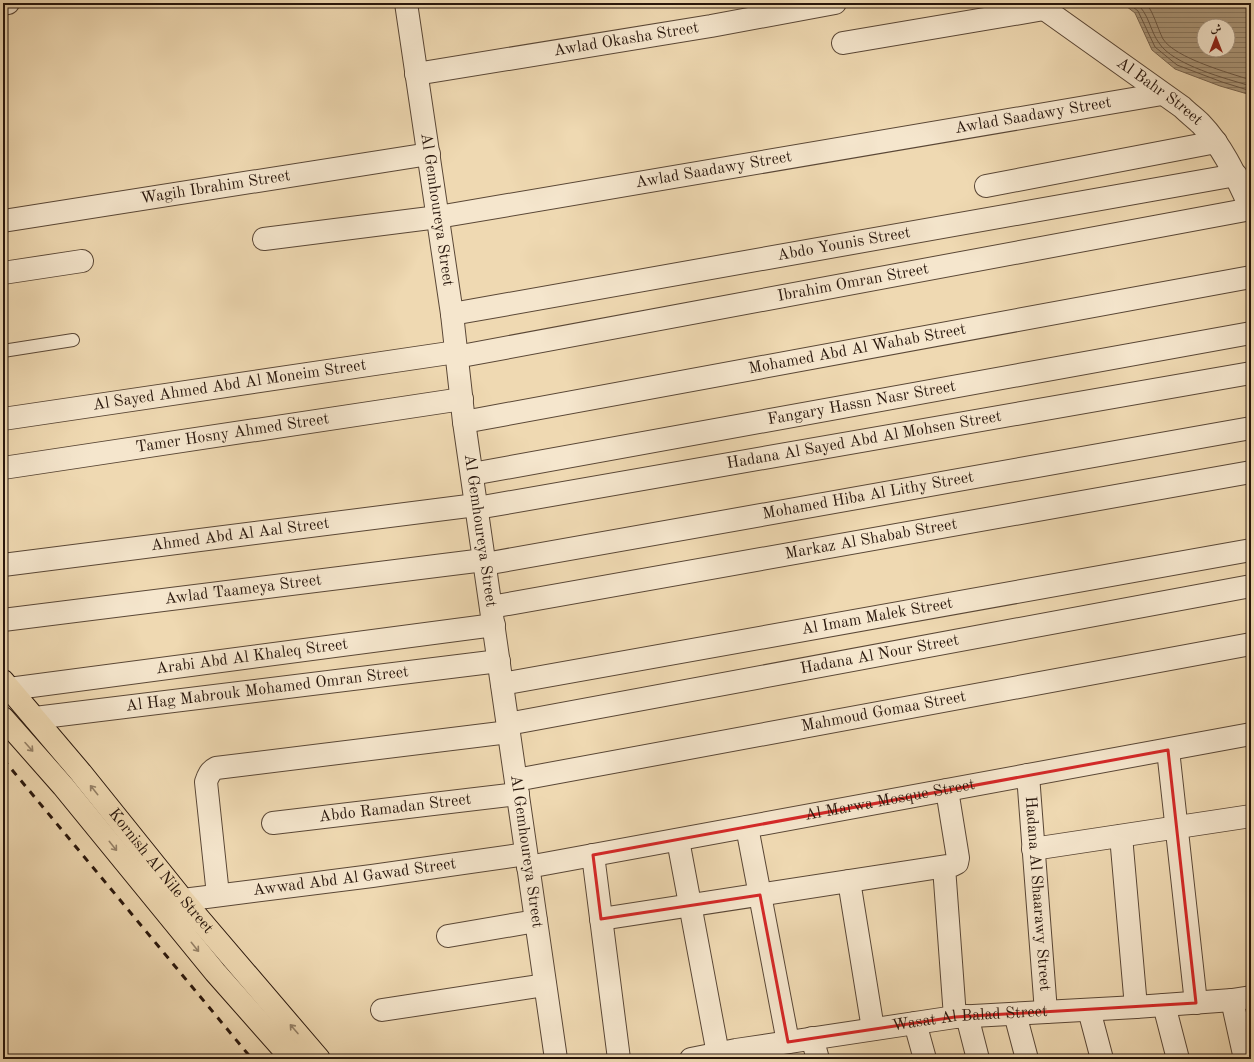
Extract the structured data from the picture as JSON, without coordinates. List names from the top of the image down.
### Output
{
  "streets": {
    "main road": ["Kornish Al Nile Street"],
    "street": [
      "Awlad Okasha Street",
      "Al Bahr Street",
      "Awlad Saadawy Street",
      "Wagih Ibrahim Street",
      "Al Gemhoureya Street",
      "Abdo Younis Street",
      "Ibrahim Omran Street",
      "Mohamed Abd Al Wahab Street",
      "Al Sayed Ahmed Abd Al Moneim Street",
      "Fangary Hassn Nasr Street",
      "Tamer Hosny Ahmed Street",
      "Hadana Al Sayed Abd Al Mohsen Street",
      "Mohamed Hiba Al Lithy Street",
      "Ahmed Abd Al Aal Street",
      "Markaz Al Shabab Street",
      "Awlad Taameya Street",
      "Al Imam Malek Street",
      "Hadana Al Nour Street",
      "Arabi Abd Al Khaleq Street",
      "Al Hag Mabrouk Mohamed Omran Street",
      "Mahmoud Gomaa Street",
      "Al Marwa Mosque Street",
      "Abdo Ramadan Street",
      "Awwad Abd Al Gawad Street",
      "Hadana Al Shaarawy Street",
      "Wasat Al Balad Street"
    ]
  },
  "crossings": [
    ["Awlad Okasha Street", "Al Gemhoureya Street"],
    ["Al Bahr Street", "Awlad Saadawy Street"],
    ["Al Bahr Street", "Abdo Younis Street"],
    ["Al Bahr Street", "Ibrahim Omran Street"],
    ["Awlad Saadawy Street", "Al Gemhoureya Street"],
    ["Wagih Ibrahim Street", "Al Gemhoureya Street"],
    ["Al Gemhoureya Street", "Abdo Younis Street"],
    ["Al Gemhoureya Street", "Ibrahim Omran Street"],
    ["Al Gemhoureya Street", "Mohamed Abd Al Wahab Street"],
    ["Al Gemhoureya Street", "Al Sayed Ahmed Abd Al Moneim Street"],
    ["Al Gemhoureya Street", "Fangary Hassn Nasr Street"],
    ["Al Gemhoureya Street", "Tamer Hosny Ahmed Street"],
    ["Al Gemhoureya Street", "Hadana Al Sayed Abd Al Mohsen Street"],
    ["Al Gemhoureya Street", "Mohamed Hiba Al Lithy Street"],
    ["Al Gemhoureya Street", "Ahmed Abd Al Aal Street"],
    ["Al Gemhoureya Street", "Markaz Al Shabab Street"],
    ["Al Gemhoureya Street", "Awlad Taameya Street"],
    ["Al Gemhoureya Street", "Al Imam Malek Street"],
    ["Al Gemhoureya Street", "Hadana Al Nour Street"],
    ["Al Gemhoureya Street", "Arabi Abd Al Khaleq Street"],
    ["Al Gemhoureya Street", "Al Hag Mabrouk Mohamed Omran Street"],
    ["Al Gemhoureya Street", "Mahmoud Gomaa Street"],
    ["Al Gemhoureya Street", "Al Marwa Mosque Street"],
    ["Al Gemhoureya Street", "Abdo Ramadan Street"],
    ["Al Gemhoureya Street", "Awwad Abd Al Gawad Street"],
    ["Ibrahim Omran Street", "Al Sayed Ahmed Abd Al Moneim Street"],
    ["Hadana Al Sayed Abd Al Mohsen Street", "Ahmed Abd Al Aal Street"],
    ["Mohamed Hiba Al Lithy Street", "Awlad Taameya Street"],
    ["Markaz Al Shabab Street", "Arabi Abd Al Khaleq Street"],
    ["Hadana Al Nour Street", "Awwad Abd Al Gawad Street"],
    ["Arabi Abd Al Khaleq Street", "Kornish Al Nile Street"],
    ["Al Hag Mabrouk Mohamed Omran Street", "Kornish Al Nile Street"],
    ["Mahmoud Gomaa Street", "Abdo Ramadan Street"],
    ["Al Marwa Mosque Street", "Awwad Abd Al Gawad Street"],
    ["Al Marwa Mosque Street", "Hadana Al Shaarawy Street"],
    ["Kornish Al Nile Street", "Awwad Abd Al Gawad Street"],
    ["Hadana Al Shaarawy Street", "Wasat Al Balad Street"]
  ],
  "north": "top"
}
